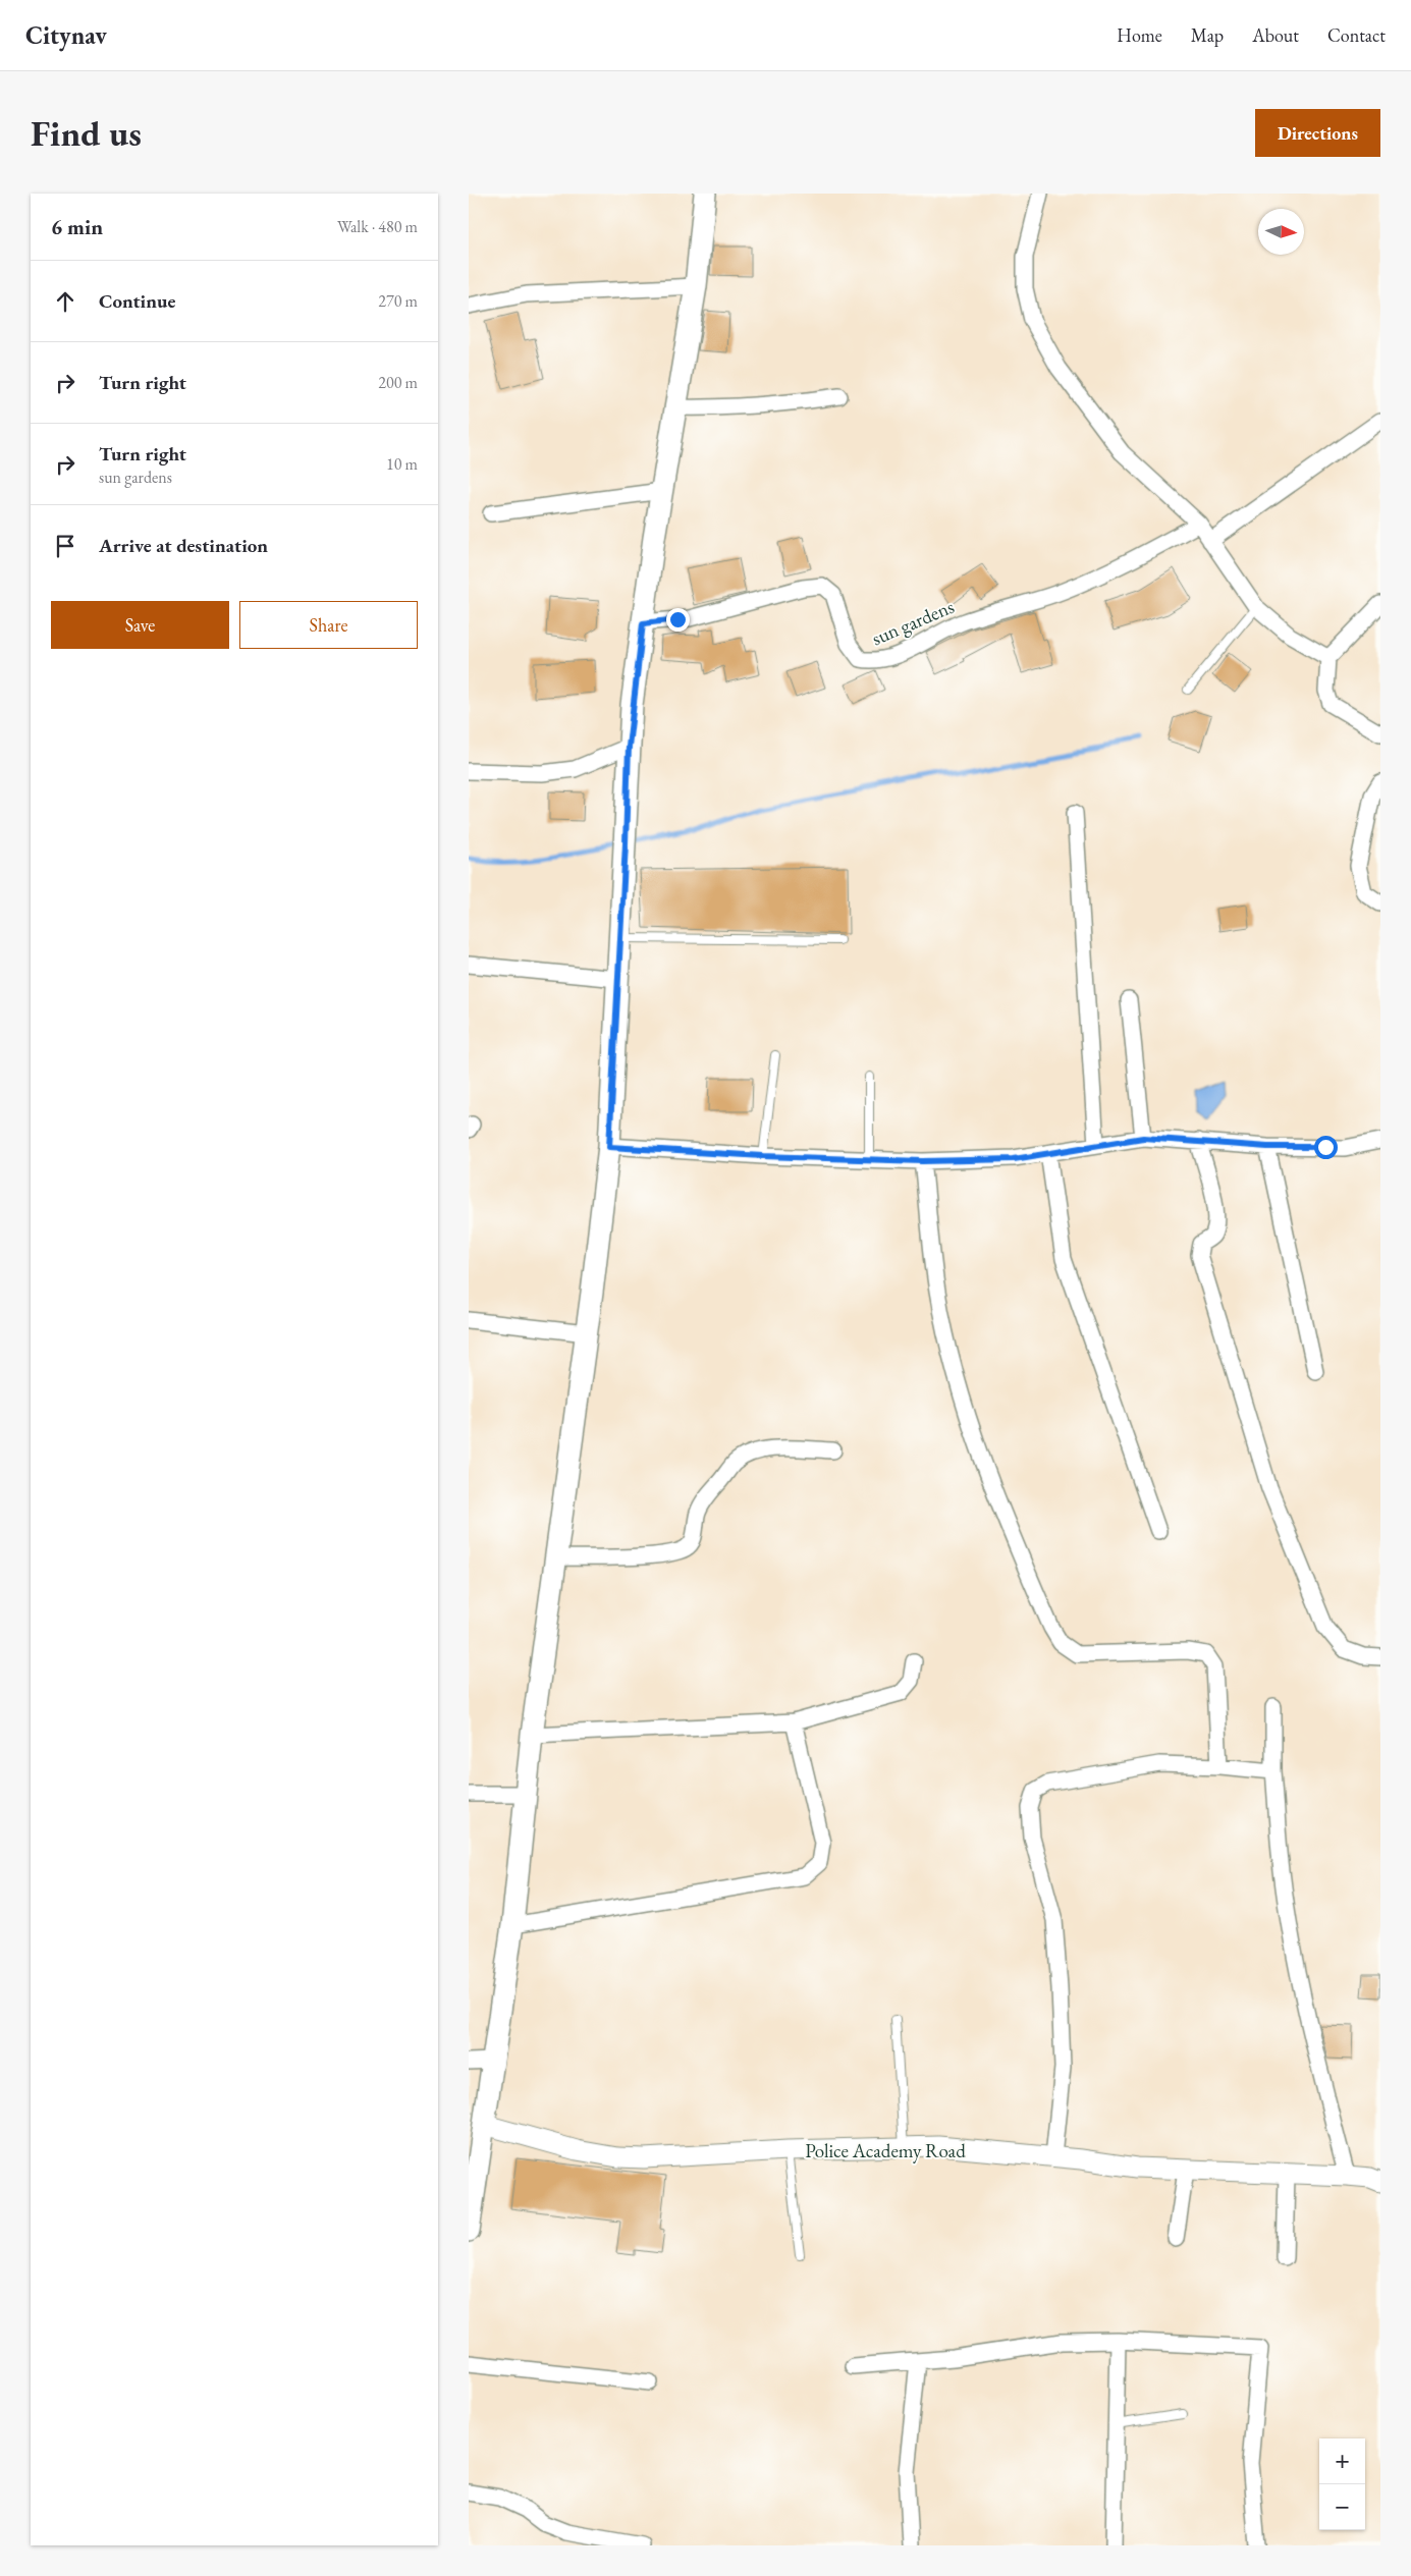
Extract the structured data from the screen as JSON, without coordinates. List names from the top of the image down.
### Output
{
  "streets": {
    "street": ["sun gardens", "Police Academy Road"]
  },
  "north": "right",
  "page": {
    "header": "Citynav",
    "nav": [
      "Home",
      "Map",
      "About",
      "Contact"
    ],
    "buttons": [
      "Directions",
      ["Save", "Share"]
    ],
    "title": "Find us",
    "heading": ["6 min", "Walk · 480 m"],
    "list": [
      ["Continue", "270 m"],
      ["Turn right", "200 m"],
      ["Turn right", "sun gardens", "10 m"],
      "Arrive at destination"
    ],
    "map_buttons": ["+", "−"]
  }
}
